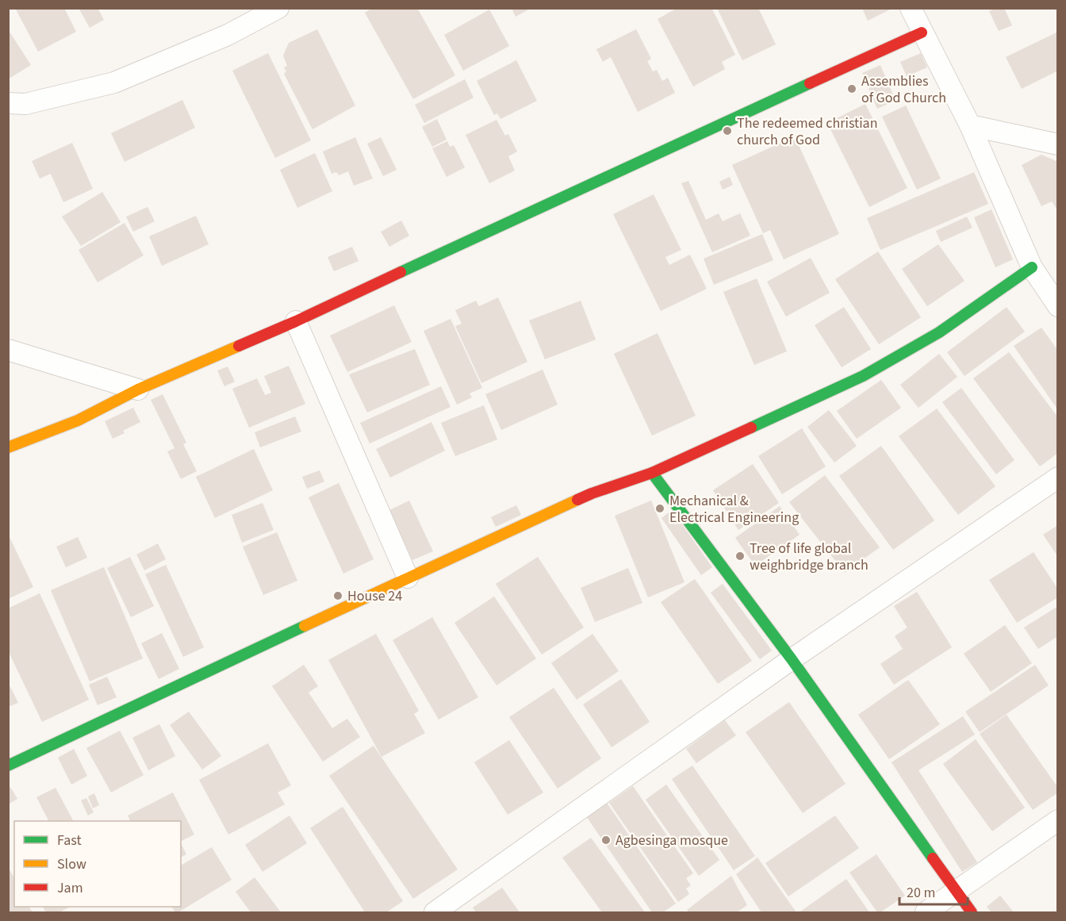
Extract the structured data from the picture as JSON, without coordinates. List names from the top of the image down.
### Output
{
  "places": [
    "Assemblies of God Church",
    "The redeemed christian church of God",
    "Mechanical & Electrical Engineering",
    "Tree of life global weighbridge branch",
    "House 24",
    "Agbesinga mosque"
  ],
  "legend": ["Fast", "Slow", "Jam"],
  "scale_bar": "20 m"
}
